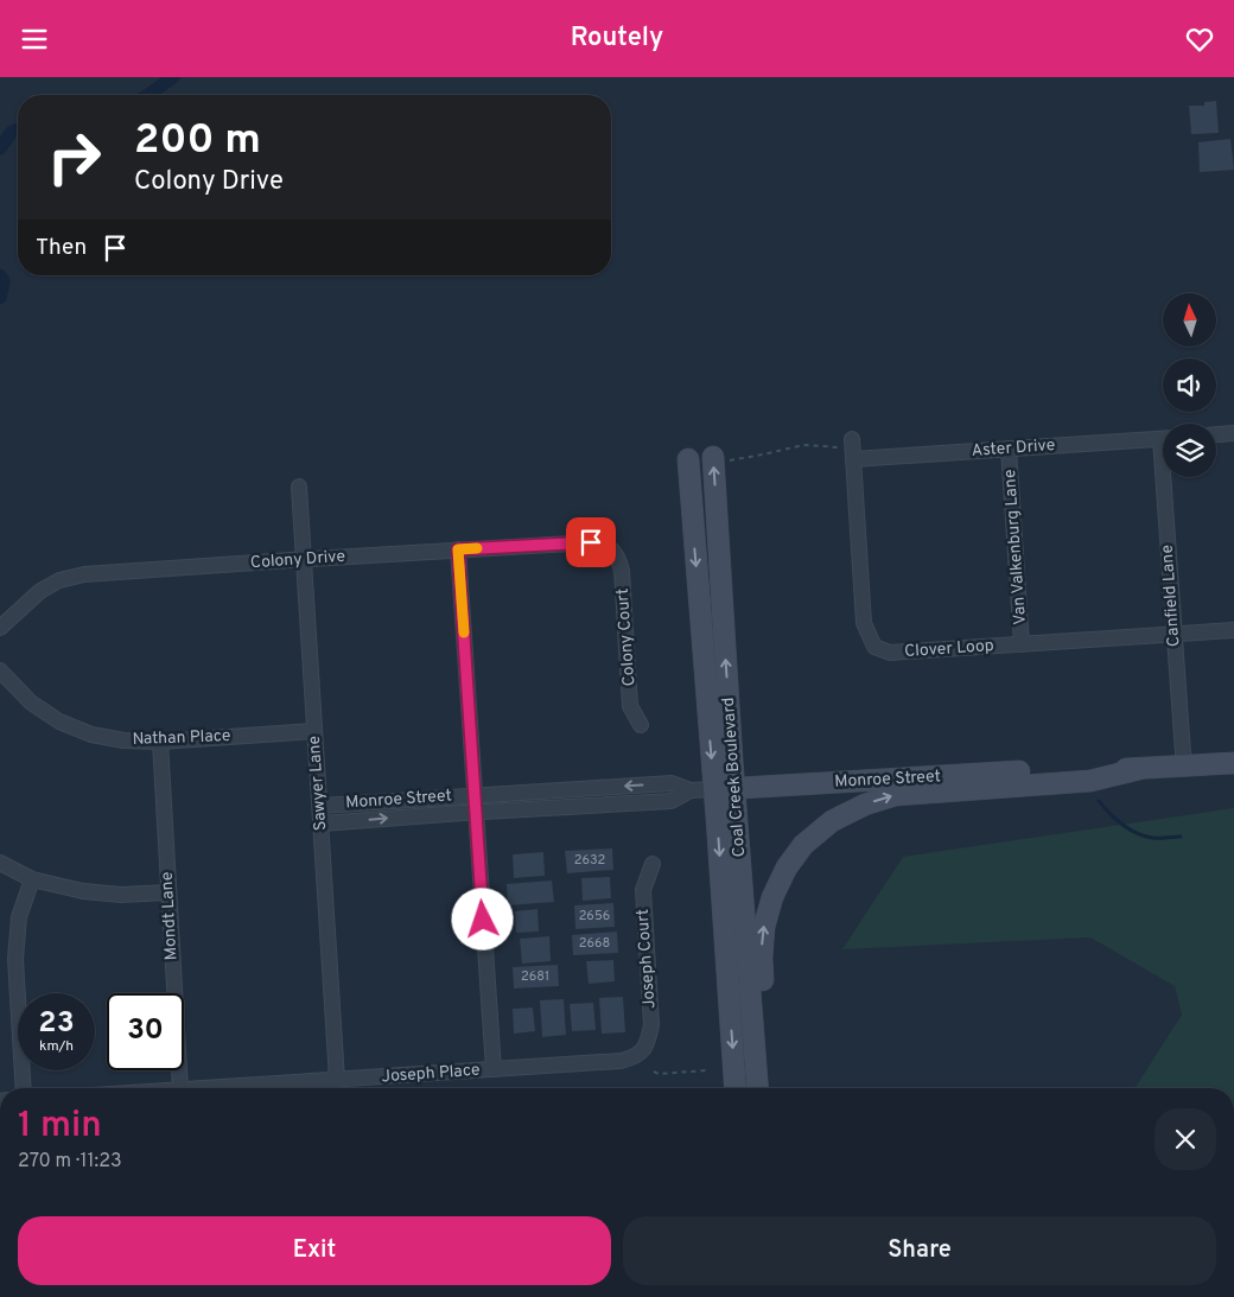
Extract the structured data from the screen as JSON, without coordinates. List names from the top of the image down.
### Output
{
  "streets": {
    "main road": ["Coal Creek Boulevard", "Monroe Street"],
    "street": [
      "Aster Drive",
      "Van Valkenburg Lane",
      "Colony Drive",
      "Canfield Lane",
      "Colony Court",
      "Clover Loop",
      "Nathan Place",
      "Sawyer Lane",
      "Mondt Lane",
      "Joseph Court",
      "Joseph Place"
    ]
  },
  "crossings": [
    ["Aster Drive", "Van Valkenburg Lane"],
    ["Aster Drive", "Clover Loop"],
    ["Van Valkenburg Lane", "Clover Loop"],
    ["Colony Drive", "Colony Court"],
    ["Colony Drive", "Sawyer Lane"],
    ["Canfield Lane", "Clover Loop"],
    ["Canfield Lane", "Monroe Street"],
    ["Nathan Place", "Sawyer Lane"],
    ["Nathan Place", "Mondt Lane"],
    ["Coal Creek Boulevard", "Monroe Street"],
    ["Monroe Street", "Sawyer Lane"],
    ["Sawyer Lane", "Joseph Place"],
    ["Joseph Court", "Joseph Place"]
  ],
  "house_numbers": [
    "2632",
    "2656",
    "2668",
    "2681"
  ],
  "north": "top",
  "page": {
    "header": "Routely",
    "turn": ["200 m", "Colony Drive"],
    "then": "Then",
    "speed": "23 km/h",
    "limit": "30",
    "heading": ["1 min", "270 m · 11:23"],
    "buttons": ["Exit", "Share"]
  }
}
